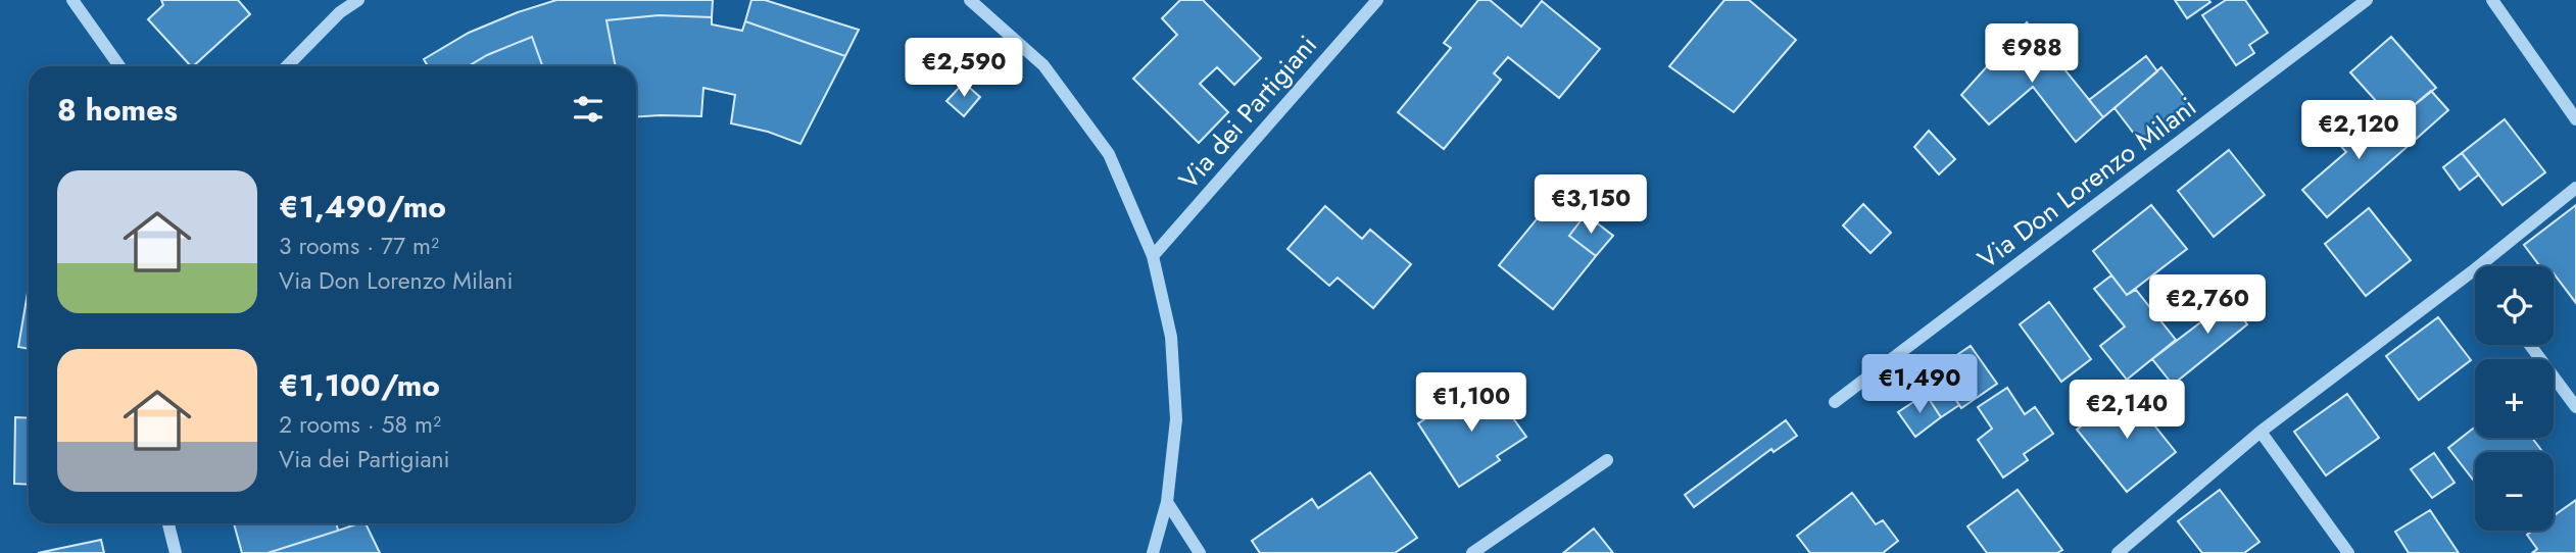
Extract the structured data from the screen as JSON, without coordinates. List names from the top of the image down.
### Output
{
  "streets": {
    "street": ["Via dei Partigiani", "Via Don Lorenzo Milani"]
  },
  "page": {
    "price": [
      "€988",
      "€2,590",
      "€2,120",
      "€3,150",
      "€2,760",
      "€1,490",
      "€1,100",
      "€2,140"
    ],
    "heading": "8 homes",
    "list": [
      {
        "name": "€1,490/mo",
        "note": "3 rooms · 77 m² · Via Don Lorenzo Milani"
      },
      {
        "name": "€1,100/mo",
        "note": "2 rooms · 58 m² · Via dei Partigiani"
      }
    ],
    "map_buttons": ["+", "−"]
  }
}
